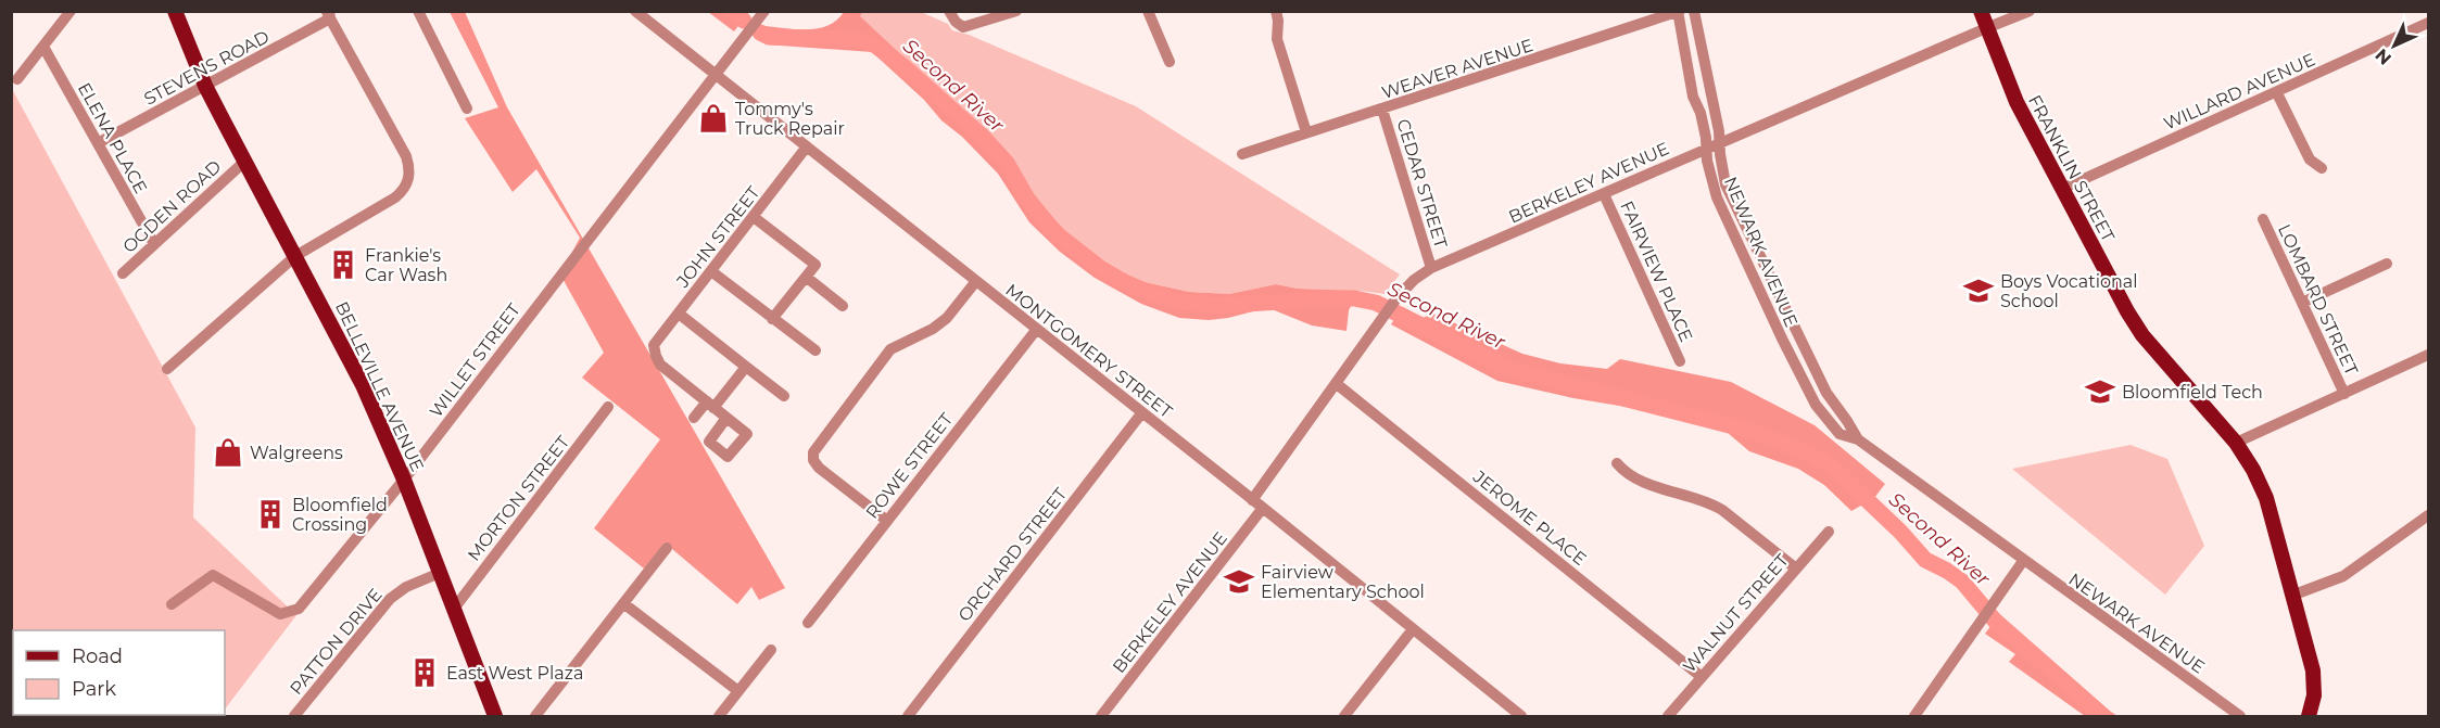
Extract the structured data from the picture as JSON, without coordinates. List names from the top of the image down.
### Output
{
  "streets": {
    "main road": ["FRANKLIN STREET", "BELLEVILLE AVENUE"],
    "street": [
      "STEVENS ROAD",
      "WEAVER AVENUE",
      "WILLARD AVENUE",
      "ELENA PLACE",
      "BERKELEY AVENUE",
      "CEDAR STREET",
      "OGDEN ROAD",
      "JOHN STREET",
      "NEWARK AVENUE",
      "FAIRVIEW PLACE",
      "LOMBARD STREET",
      "MONTGOMERY STREET",
      "WILLET STREET",
      "ROWE STREET",
      "MORTON STREET",
      "JEROME PLACE",
      "ORCHARD STREET",
      "WALNUT STREET",
      "PATTON DRIVE"
    ]
  },
  "crossings": [
    ["STEVENS ROAD", "ELENA PLACE"],
    ["STEVENS ROAD", "BELLEVILLE AVENUE"],
    ["WEAVER AVENUE", "CEDAR STREET"],
    ["WEAVER AVENUE", "NEWARK AVENUE"],
    ["WILLARD AVENUE", "FRANKLIN STREET"],
    ["ELENA PLACE", "OGDEN ROAD"],
    ["FRANKLIN STREET", "BERKELEY AVENUE"],
    ["BERKELEY AVENUE", "CEDAR STREET"],
    ["BERKELEY AVENUE", "NEWARK AVENUE"],
    ["BERKELEY AVENUE", "FAIRVIEW PLACE"],
    ["BERKELEY AVENUE", "MONTGOMERY STREET"],
    ["BERKELEY AVENUE", "JEROME PLACE"],
    ["OGDEN ROAD", "BELLEVILLE AVENUE"],
    ["JOHN STREET", "MONTGOMERY STREET"],
    ["MONTGOMERY STREET", "WILLET STREET"],
    ["MONTGOMERY STREET", "ROWE STREET"],
    ["MONTGOMERY STREET", "ORCHARD STREET"],
    ["WILLET STREET", "BELLEVILLE AVENUE"],
    ["BELLEVILLE AVENUE", "MORTON STREET"],
    ["BELLEVILLE AVENUE", "PATTON DRIVE"],
    ["JEROME PLACE", "WALNUT STREET"]
  ],
  "water": ["Second River"],
  "places": {
    "shop": ["Tommy's Truck Repair", "Walgreens"],
    "building": ["Frankie's Car Wash", "Bloomfield Crossing", "East West Plaza"],
    "school or university": ["Boys Vocational School", "Bloomfield Tech", "Fairview Elementary School"]
  },
  "legend": ["Road", "Park"],
  "north": "bottom left"
}
